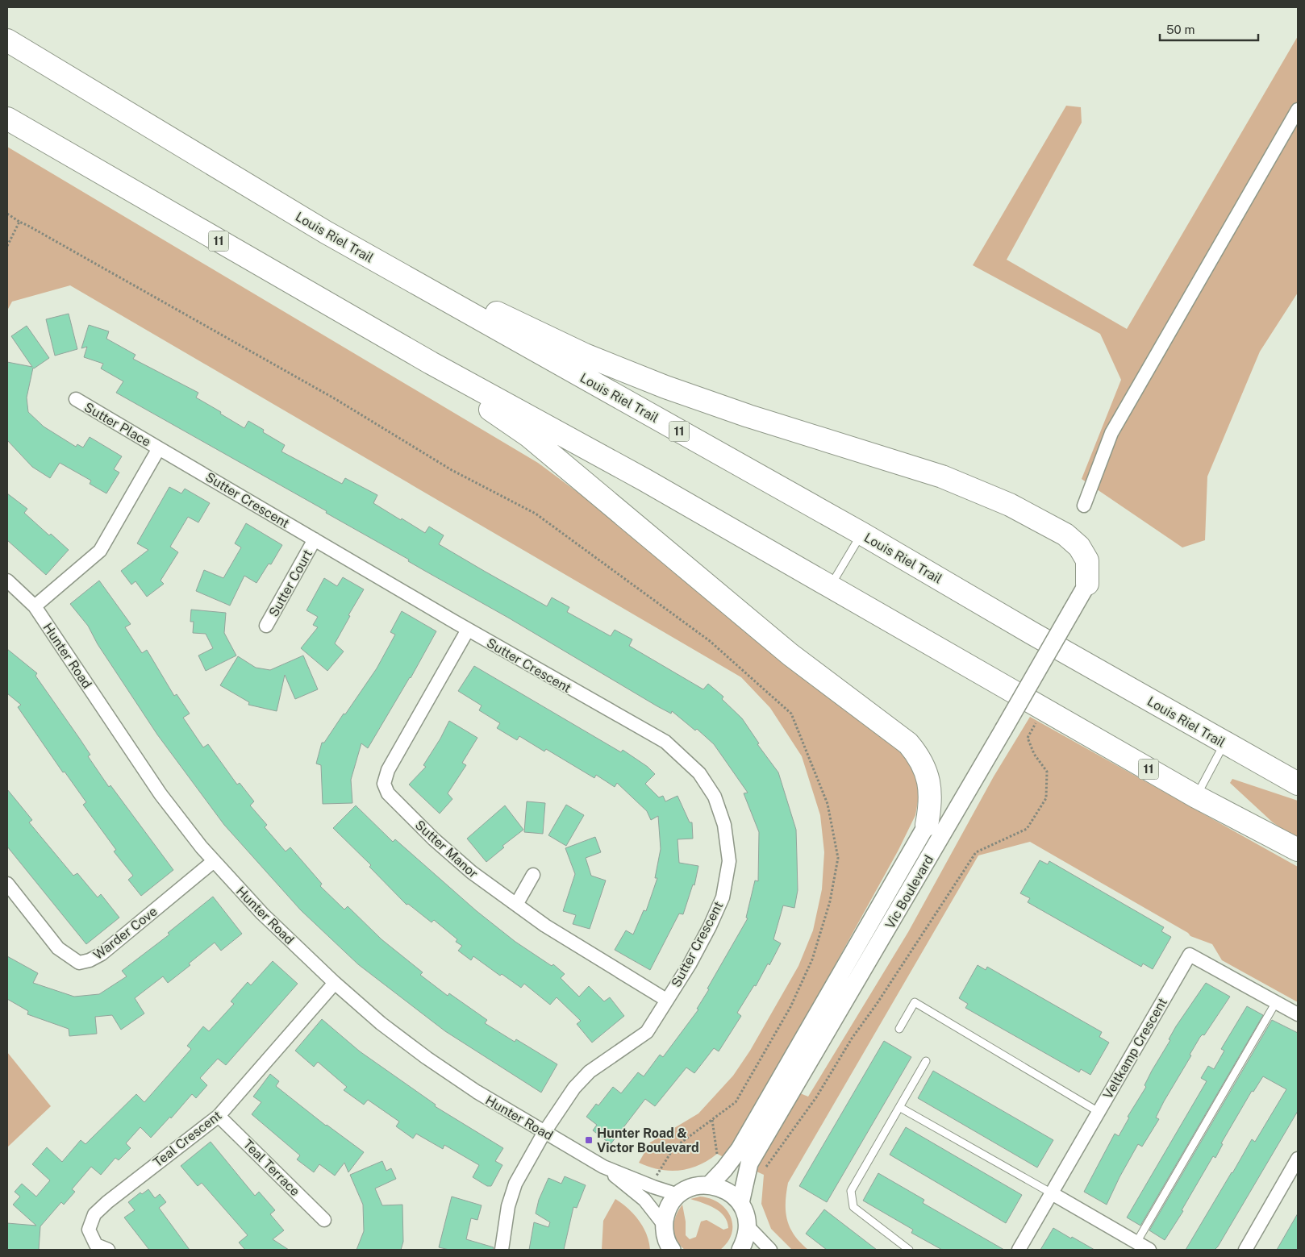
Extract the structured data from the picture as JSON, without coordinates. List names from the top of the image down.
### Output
{
  "streets": {
    "highway": ["Louis Riel Trail", "11"],
    "street": [
      "Sutter Place",
      "Sutter Crescent",
      "Sutter Court",
      "Hunter Road",
      "Sutter Manor",
      "Vic Boulevard",
      "Warder Cove",
      "Veltkamp Crescent",
      "Teal Crescent",
      "Teal Terrace"
    ]
  },
  "crossings": [
    ["Sutter Place", "Sutter Crescent"],
    ["Sutter Crescent", "Sutter Court"],
    ["Sutter Crescent", "Hunter Road"],
    ["Sutter Crescent", "Sutter Manor"],
    ["Hunter Road", "Warder Cove"],
    ["Hunter Road", "Teal Crescent"],
    ["Teal Crescent", "Teal Terrace"]
  ],
  "places": {
    "transit": ["Hunter Road & Victor Boulevard"]
  },
  "scale_bar": "50 m"
}
